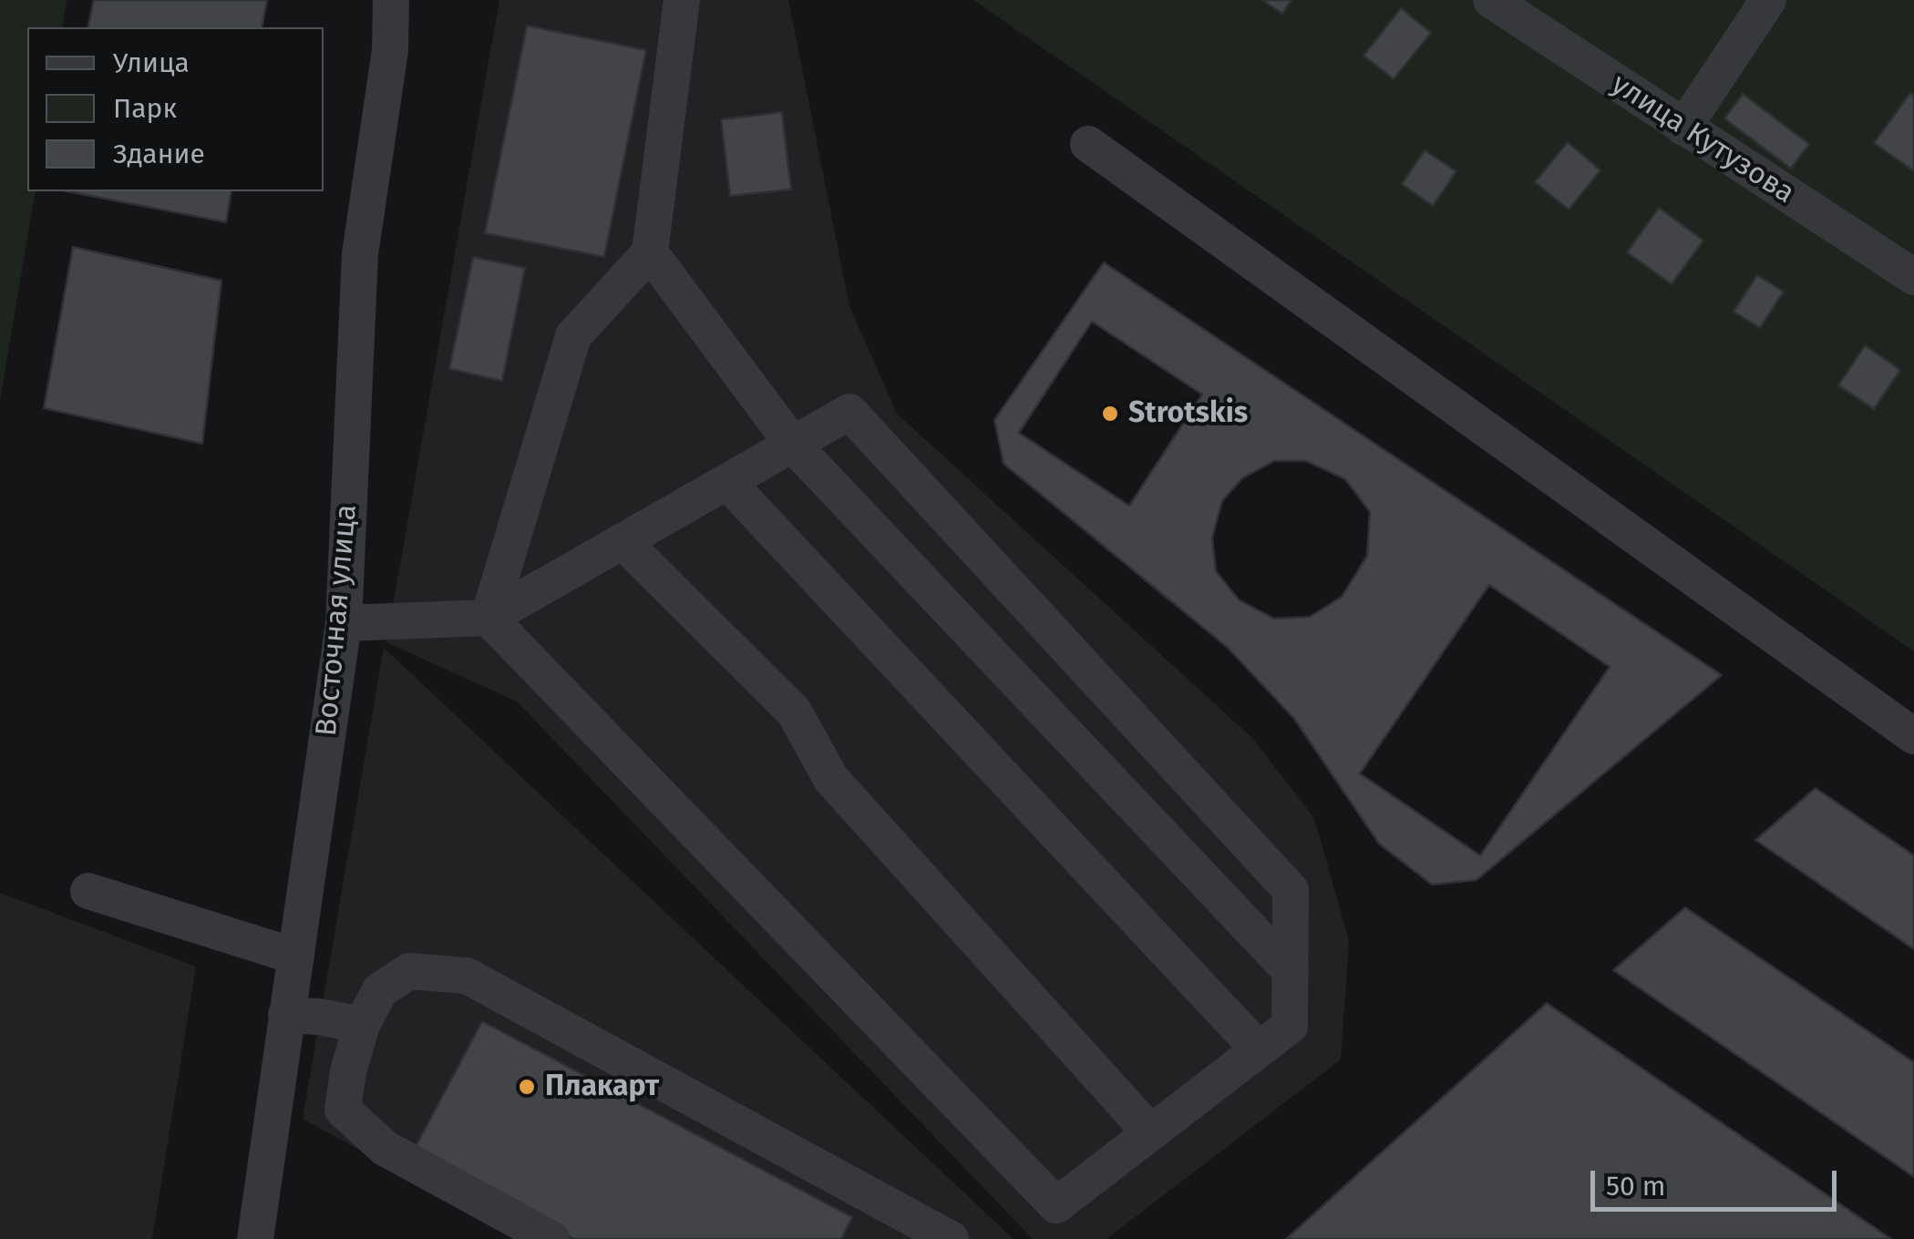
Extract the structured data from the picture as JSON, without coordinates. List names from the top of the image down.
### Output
{
  "streets": {
    "street": ["улица Кутузова", "Восточная улица"]
  },
  "places": ["Strotskis", "Плакарт"],
  "legend": ["Улица", "Парк", "Здание"],
  "scale_bar": "50 m"
}
